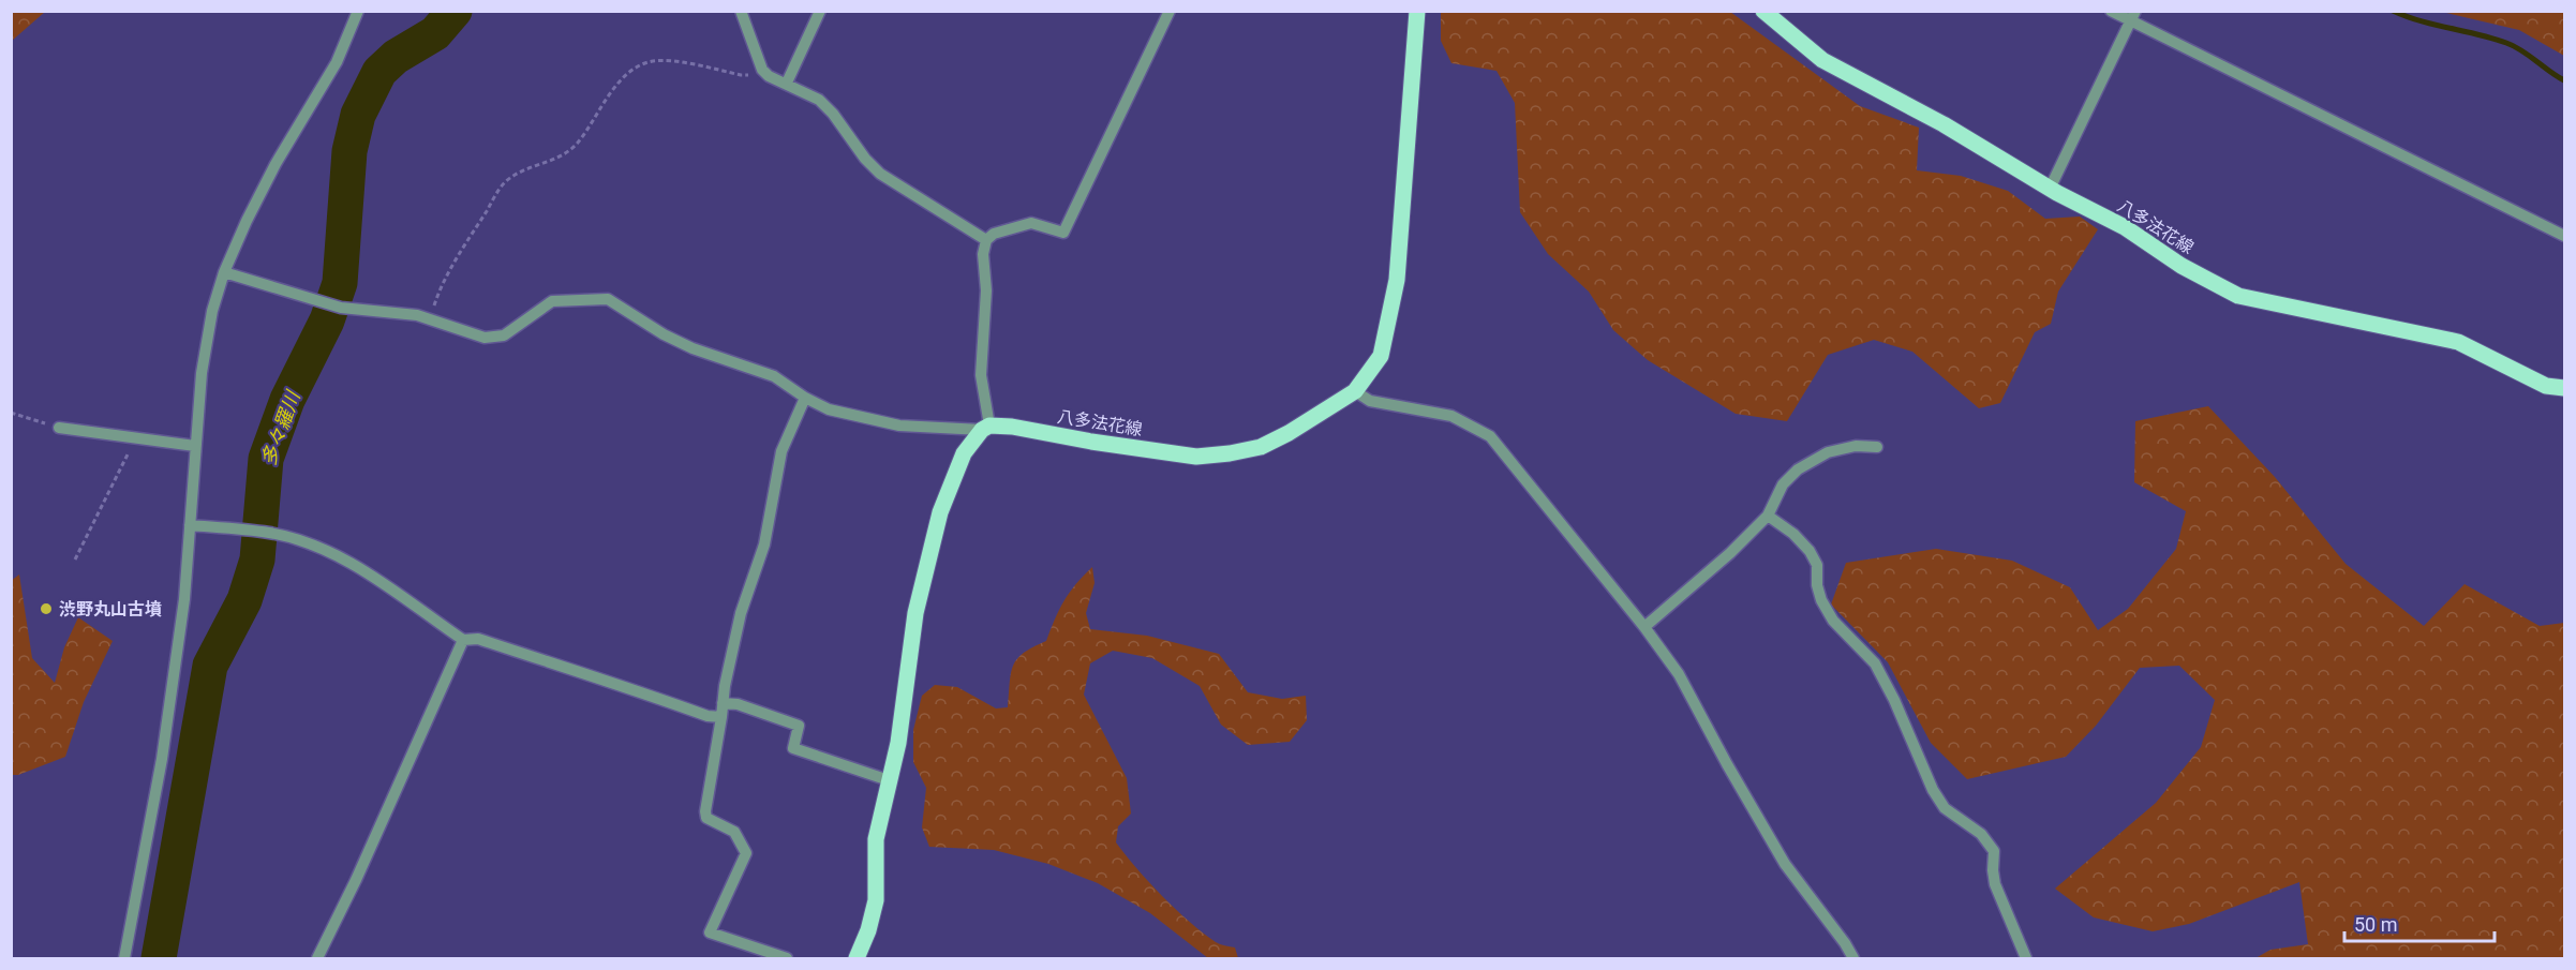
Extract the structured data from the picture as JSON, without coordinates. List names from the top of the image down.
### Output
{
  "streets": {
    "main road": ["八多法花線"]
  },
  "water": ["多々羅川"],
  "places": ["渋野丸山古墳"],
  "scale_bar": "50 m"
}
